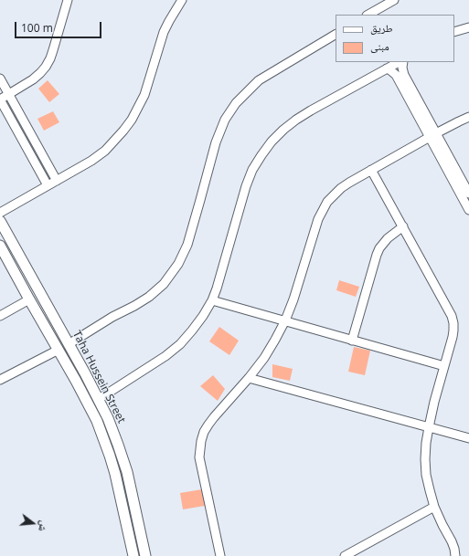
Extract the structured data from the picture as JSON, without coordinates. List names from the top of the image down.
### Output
{
  "streets": {
    "main road": ["Taha Hussein Street"]
  },
  "legend": ["طريق", "مبنى"],
  "scale_bar": "100 m",
  "north": "right"
}
